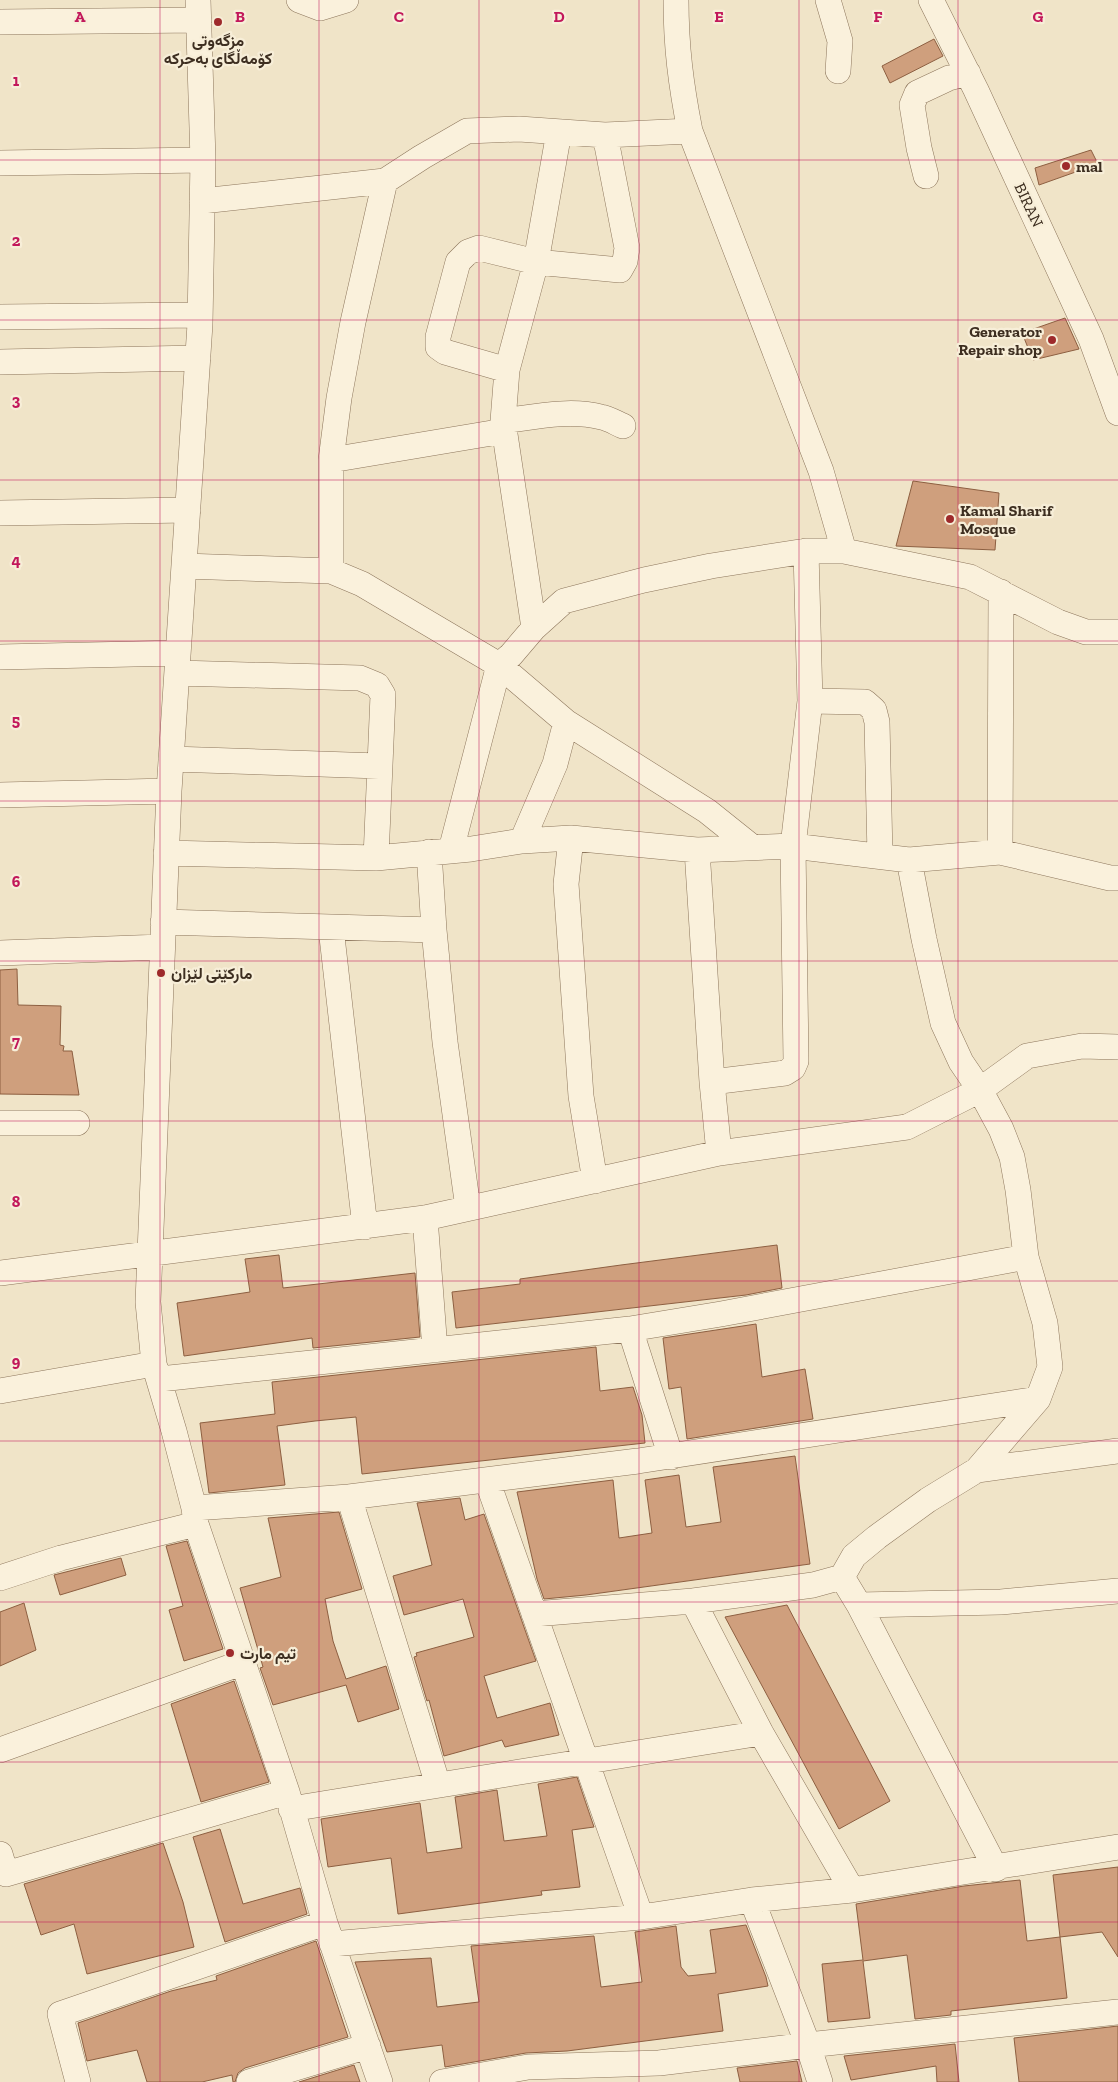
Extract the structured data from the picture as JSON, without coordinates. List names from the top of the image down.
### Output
{
  "streets": {
    "street": ["BIRAN"]
  },
  "places": [
    "مزگەوتی کۆمەڵگای بەحرکە",
    "mal",
    "Generator Repair shop",
    "Kamal Sharif Mosque",
    "مارکێتی لێزان",
    "تيم مارت"
  ],
  "grid": {
    "columns": [
      "A",
      "B",
      "C",
      "D",
      "E",
      "F",
      "G"
    ],
    "rows": [
      "1",
      "2",
      "3",
      "4",
      "5",
      "6",
      "7",
      "8",
      "9"
    ]
  }
}
